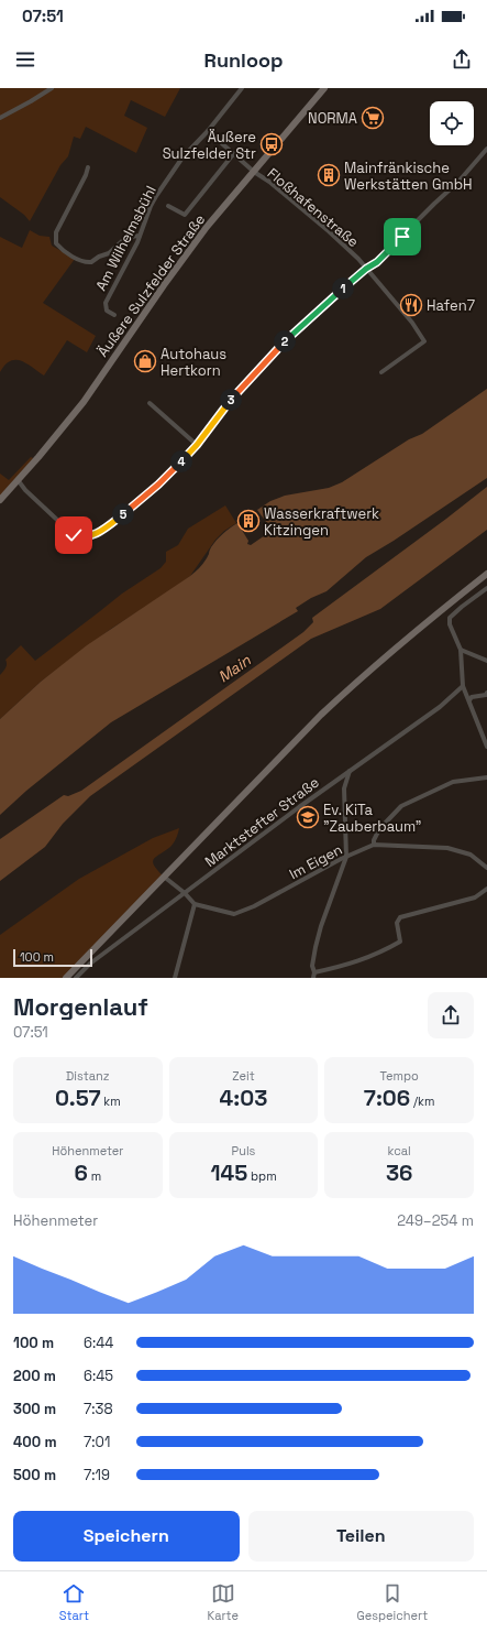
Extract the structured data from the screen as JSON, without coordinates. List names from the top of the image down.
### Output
{
  "streets": {
    "main road": ["Äußere Sulzfelder Straße"],
    "street": [
      "Floßhafenstraße",
      "Am Wilhelmsbühl",
      "Marktstefter Straße",
      "Im Eigen"
    ]
  },
  "crossings": [
    ["Floßhafenstraße", "Am Wilhelmsbühl"],
    ["Floßhafenstraße", "Äußere Sulzfelder Straße"]
  ],
  "water": ["Main"],
  "places": {
    "supermarket": ["NORMA"],
    "bus stop": ["Äußere Sulzfelder Str"],
    "building": ["Mainfränkische Werkstätten GmbH", "Wasserkraftwerk Kitzingen"],
    "restaurant": ["Hafen7"],
    "shop": ["Autohaus Hertkorn"],
    "school or university": ["Ev. KiTa \"Zauberbaum\""]
  },
  "scale_bar": "100 m",
  "page": {
    "status": "07:51",
    "header": "Runloop",
    "pins": [
      "1",
      "2",
      "3",
      "4",
      "5"
    ],
    "scale": "100 m",
    "heading": ["Morgenlauf", "07:51"],
    "stats": [
      ["Distanz", "0.57 km"],
      ["Zeit", "4:03"],
      ["Tempo", "7:06 /km"],
      ["Höhenmeter", "6 m"],
      ["Puls", "145 bpm"],
      ["kcal", "36"]
    ],
    "chart": ["Höhenmeter", "249–254 m"],
    "list": [
      {
        "name": "100 m",
        "note": "6:44"
      },
      {
        "name": "200 m",
        "note": "6:45"
      },
      {
        "name": "300 m",
        "note": "7:38"
      },
      {
        "name": "400 m",
        "note": "7:01"
      },
      {
        "name": "500 m",
        "note": "7:19"
      }
    ],
    "buttons": ["Speichern", "Teilen"],
    "tabs": ["Start", "Karte", "Gespeichert"]
  }
}
